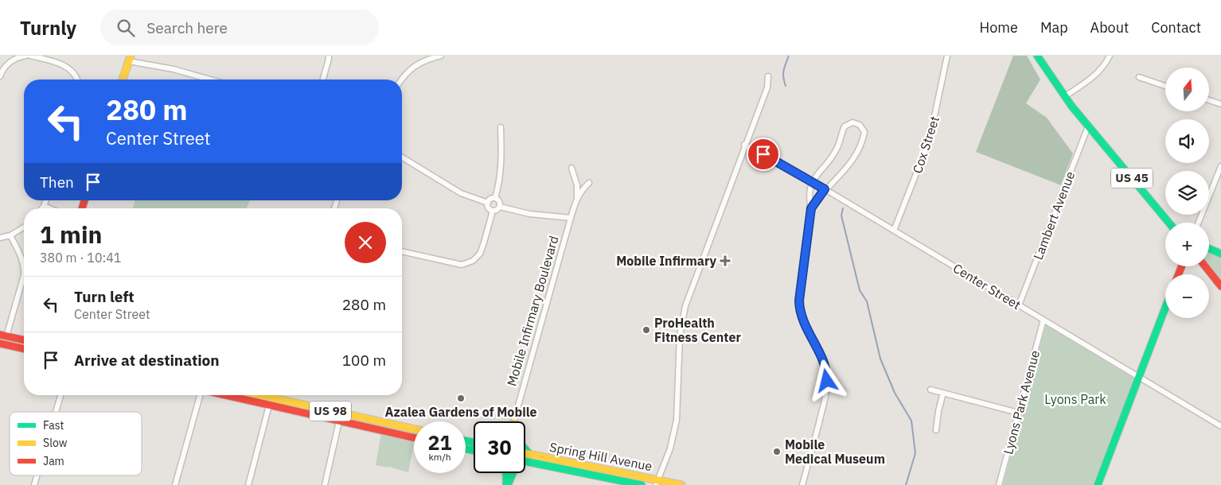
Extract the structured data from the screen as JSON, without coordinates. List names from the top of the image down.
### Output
{
  "streets": {
    "main road": ["US 45", "US 98", "Spring Hill Avenue"],
    "street": [
      "Cox Street",
      "Lambert Avenue",
      "Center Street",
      "Mobile Infirmary Boulevard",
      "Lyons Park Avenue"
    ]
  },
  "crossings": [
    ["Cox Street", "Center Street"],
    ["US 45", "Lambert Avenue"],
    ["Lambert Avenue", "Center Street"],
    ["Center Street", "Lyons Park Avenue"]
  ],
  "parks": ["Lyons Park"],
  "places": {
    "health": ["Mobile Infirmary"],
    "other": ["ProHealth Fitness Center", "Azalea Gardens of Mobile", "Mobile Medical Museum"]
  },
  "legend": ["Fast", "Slow", "Jam"],
  "north": "top",
  "page": {
    "header": "Turnly",
    "search": "Search here",
    "nav": [
      "Home",
      "Map",
      "About",
      "Contact"
    ],
    "map_buttons": ["+", "−"],
    "turn": ["280 m", "Center Street"],
    "then": "Then",
    "heading": ["1 min", "380 m · 10:41"],
    "list": [
      {
        "name": "Turn left",
        "note": "Center Street",
        "value": "280 m"
      },
      {
        "name": "Arrive at destination",
        "value": "100 m"
      }
    ],
    "speed": "21 km/h",
    "limit": "30"
  }
}
